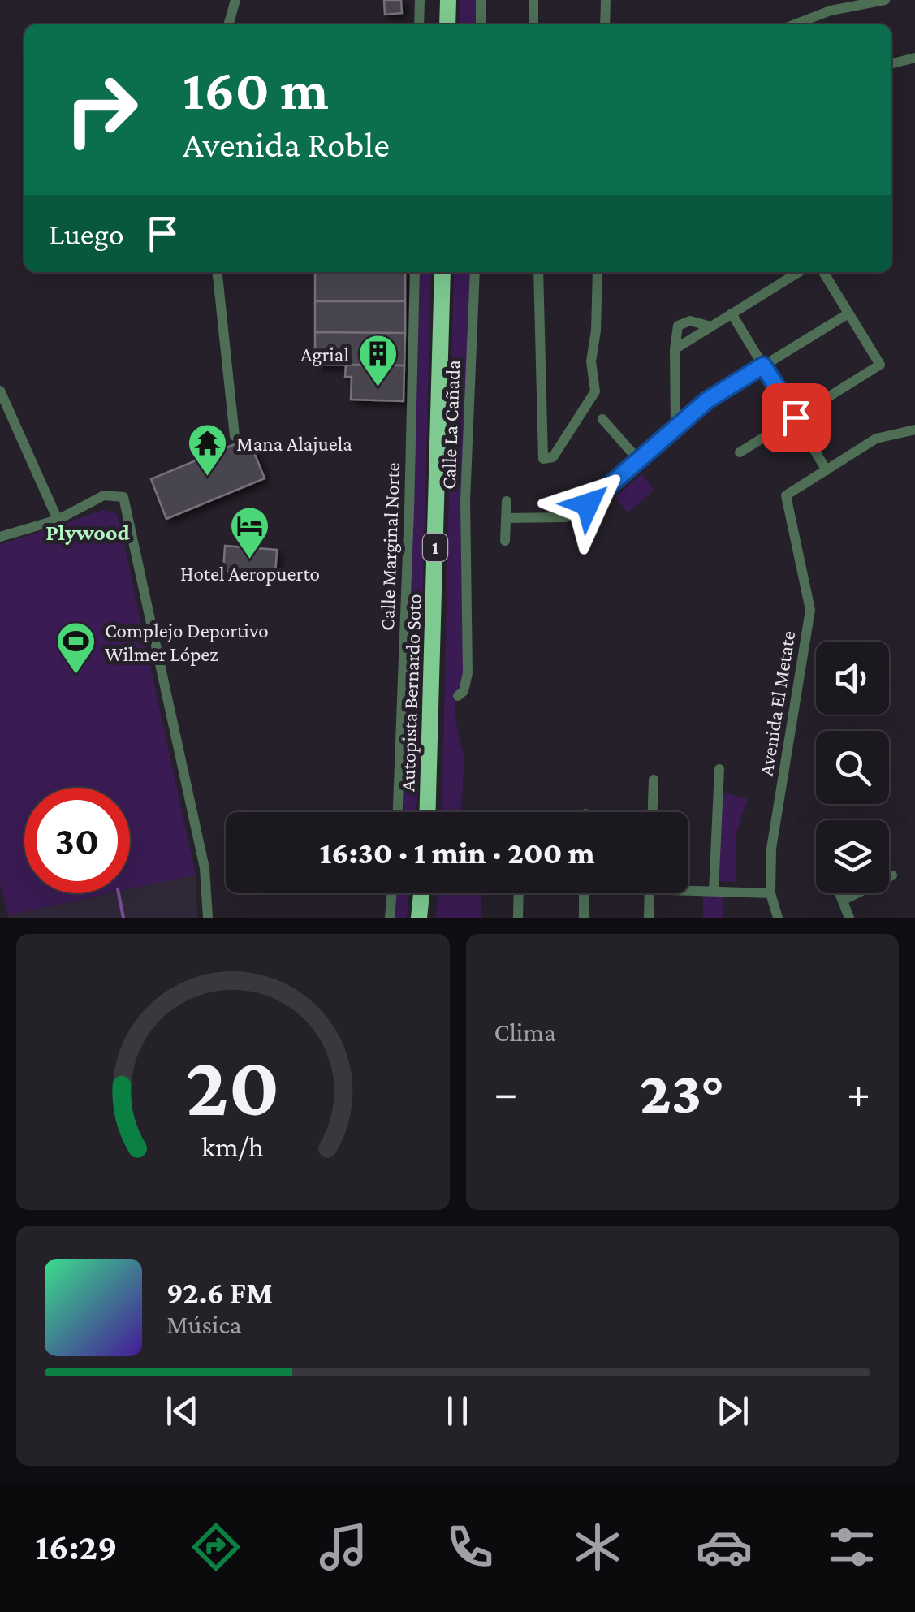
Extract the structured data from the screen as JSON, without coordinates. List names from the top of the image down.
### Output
{
  "streets": {
    "highway": ["1", "Autopista Bernardo Soto"],
    "street": ["Calle La Cañada", "Calle Marginal Norte", "Avenida El Metate"]
  },
  "districts": ["Plywood"],
  "places": {
    "building": ["Agrial"],
    "temple": ["Mana Alajuela"],
    "hotel": ["Hotel Aeropuerto"],
    "sports": ["Complejo Deportivo Wilmer López"]
  },
  "page": {
    "turn": ["160 m", "Avenida Roble"],
    "then": "Luego",
    "limit": "30",
    "trip": "16:30 · 1 min · 200 m",
    "tile": "Clima",
    "heat": ["−", "23°", "+"],
    "song": ["92.6 FM", "Música"],
    "tabs": "16:29",
    "gauge": ["20", "km/h"]
  }
}
